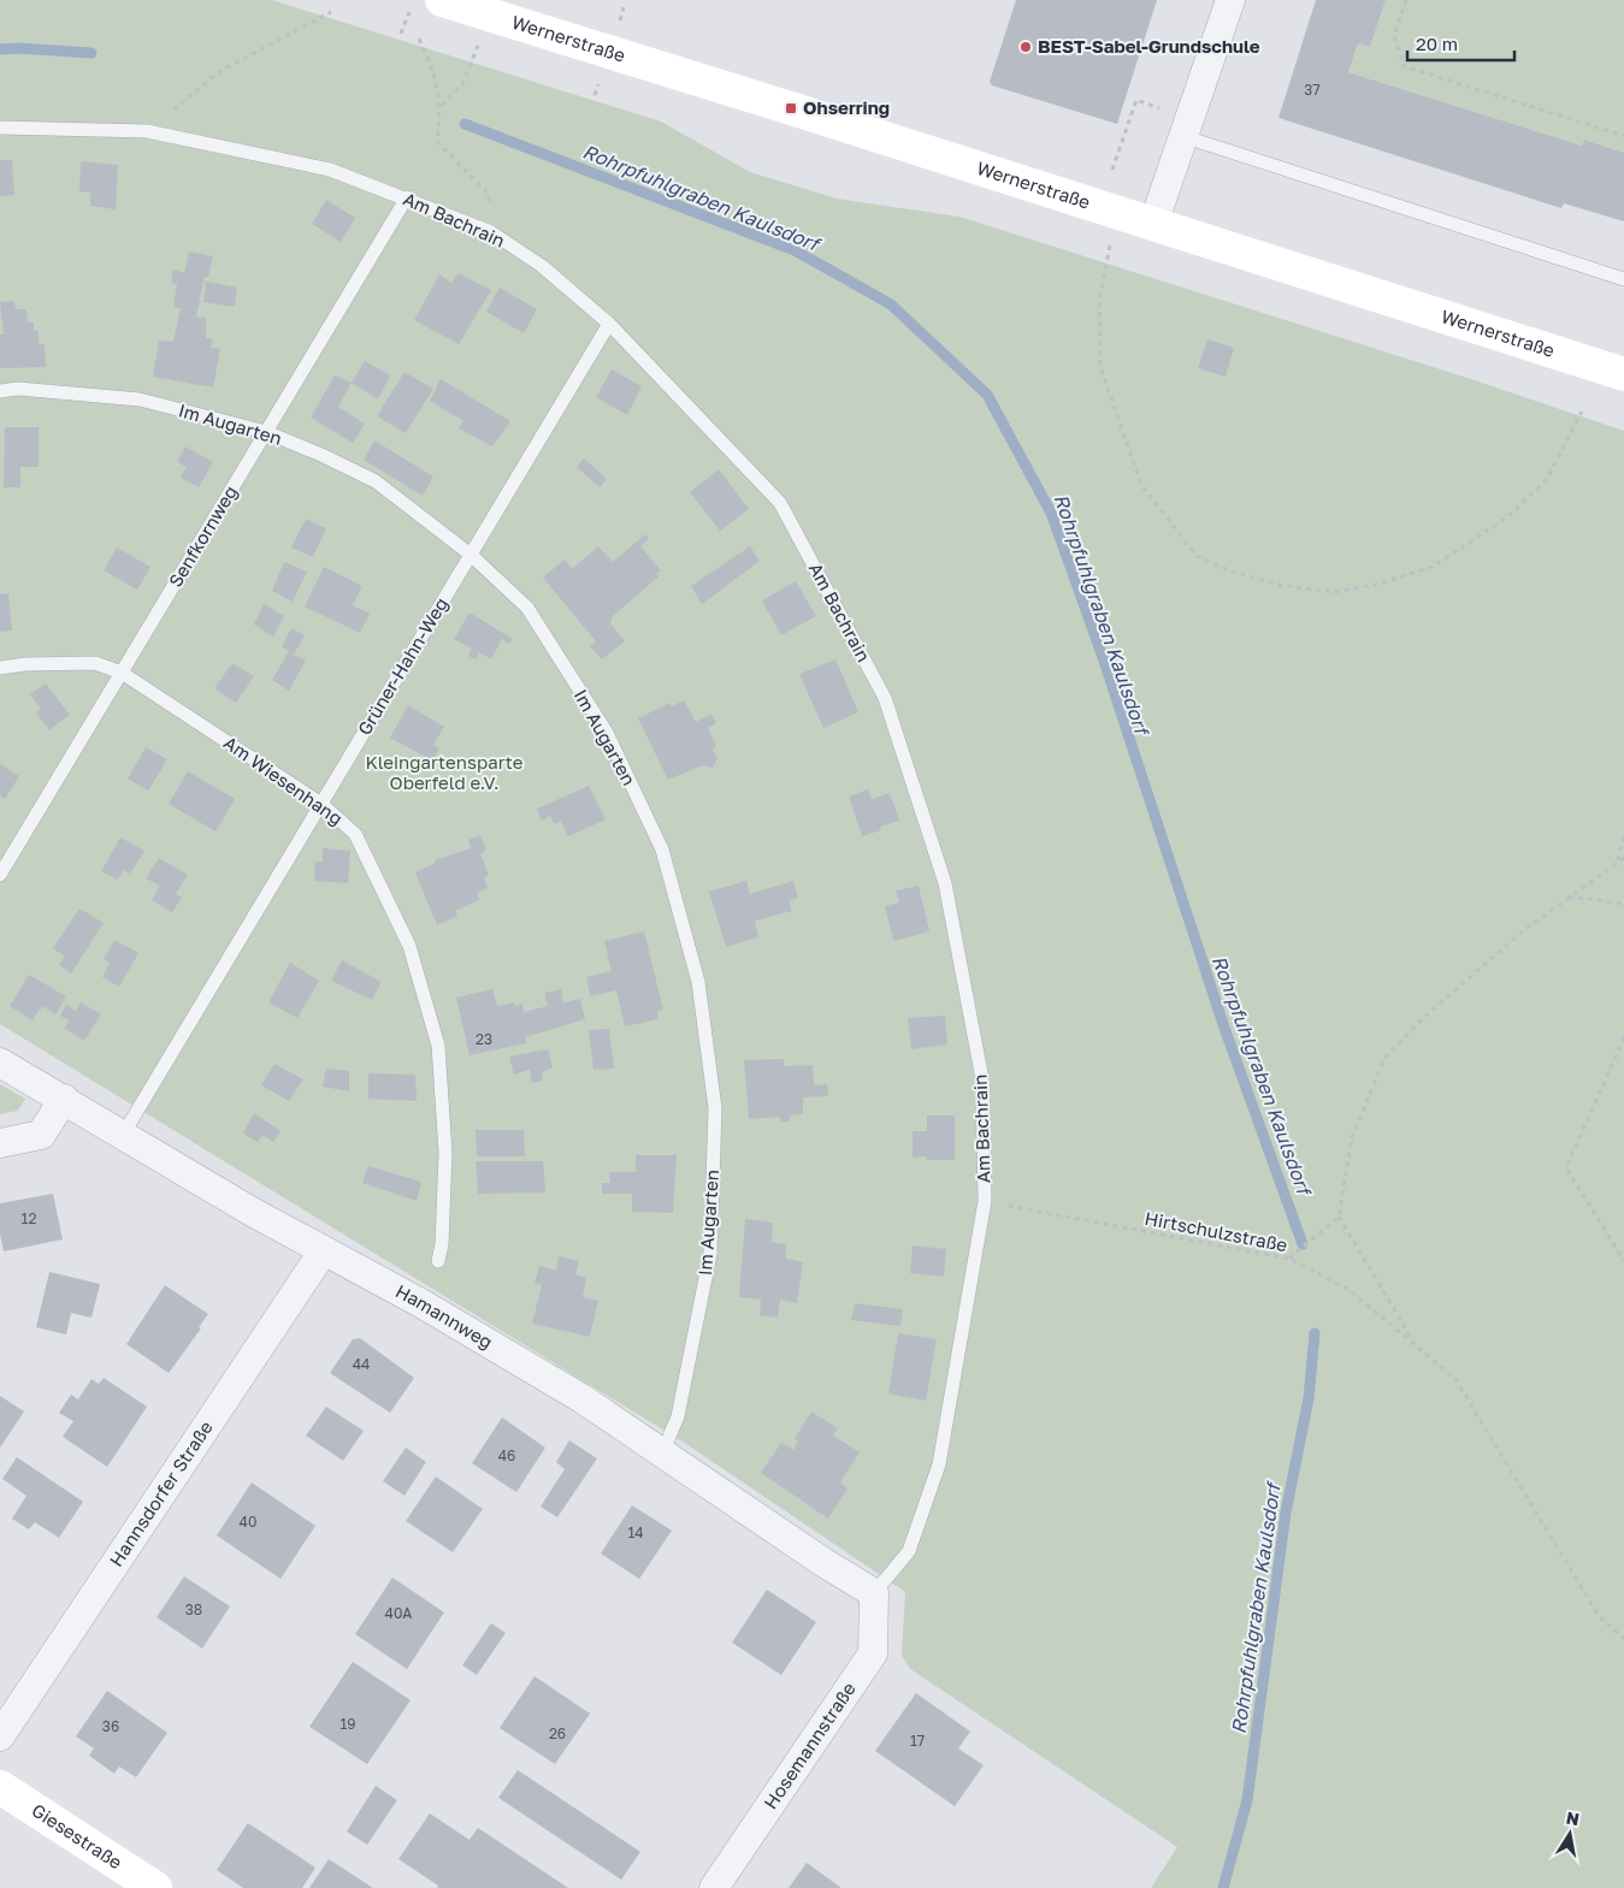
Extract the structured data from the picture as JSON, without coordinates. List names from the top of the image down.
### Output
{
  "streets": {
    "street": [
      "Wernerstraße",
      "Hamannweg",
      "Hannsdorfer Straße",
      "Hosemannstraße",
      "Giesestraße"
    ],
    "lane": [
      "Am Bachrain",
      "Im Augarten",
      "Senfkornweg",
      "Grüner-Hahn-Weg",
      "Am Wiesenhang"
    ],
    "path": ["Hirtschulzstraße"]
  },
  "crossings": [
    ["Am Bachrain", "Senfkornweg"],
    ["Am Bachrain", "Grüner-Hahn-Weg"],
    ["Am Bachrain", "Hirtschulzstraße"],
    ["Am Bachrain", "Hamannweg"],
    ["Am Bachrain", "Hosemannstraße"],
    ["Im Augarten", "Senfkornweg"],
    ["Im Augarten", "Grüner-Hahn-Weg"],
    ["Im Augarten", "Hamannweg"],
    ["Senfkornweg", "Am Wiesenhang"],
    ["Grüner-Hahn-Weg", "Am Wiesenhang"],
    ["Grüner-Hahn-Weg", "Hamannweg"],
    ["Hamannweg", "Hannsdorfer Straße"],
    ["Hamannweg", "Hosemannstraße"]
  ],
  "water": ["Rohrpfuhlgraben Kaulsdorf"],
  "parks": ["Kleingartensparte Oberfeld e.V."],
  "places": {
    "other": ["BEST-Sabel-Grundschule"],
    "transit": ["Ohserring"]
  },
  "house_numbers": [
    "37",
    "23",
    "12",
    "44",
    "46",
    "40",
    "14",
    "38",
    "40A",
    "19",
    "36",
    "26",
    "17"
  ],
  "scale_bar": "20 m",
  "north": "top"
}
